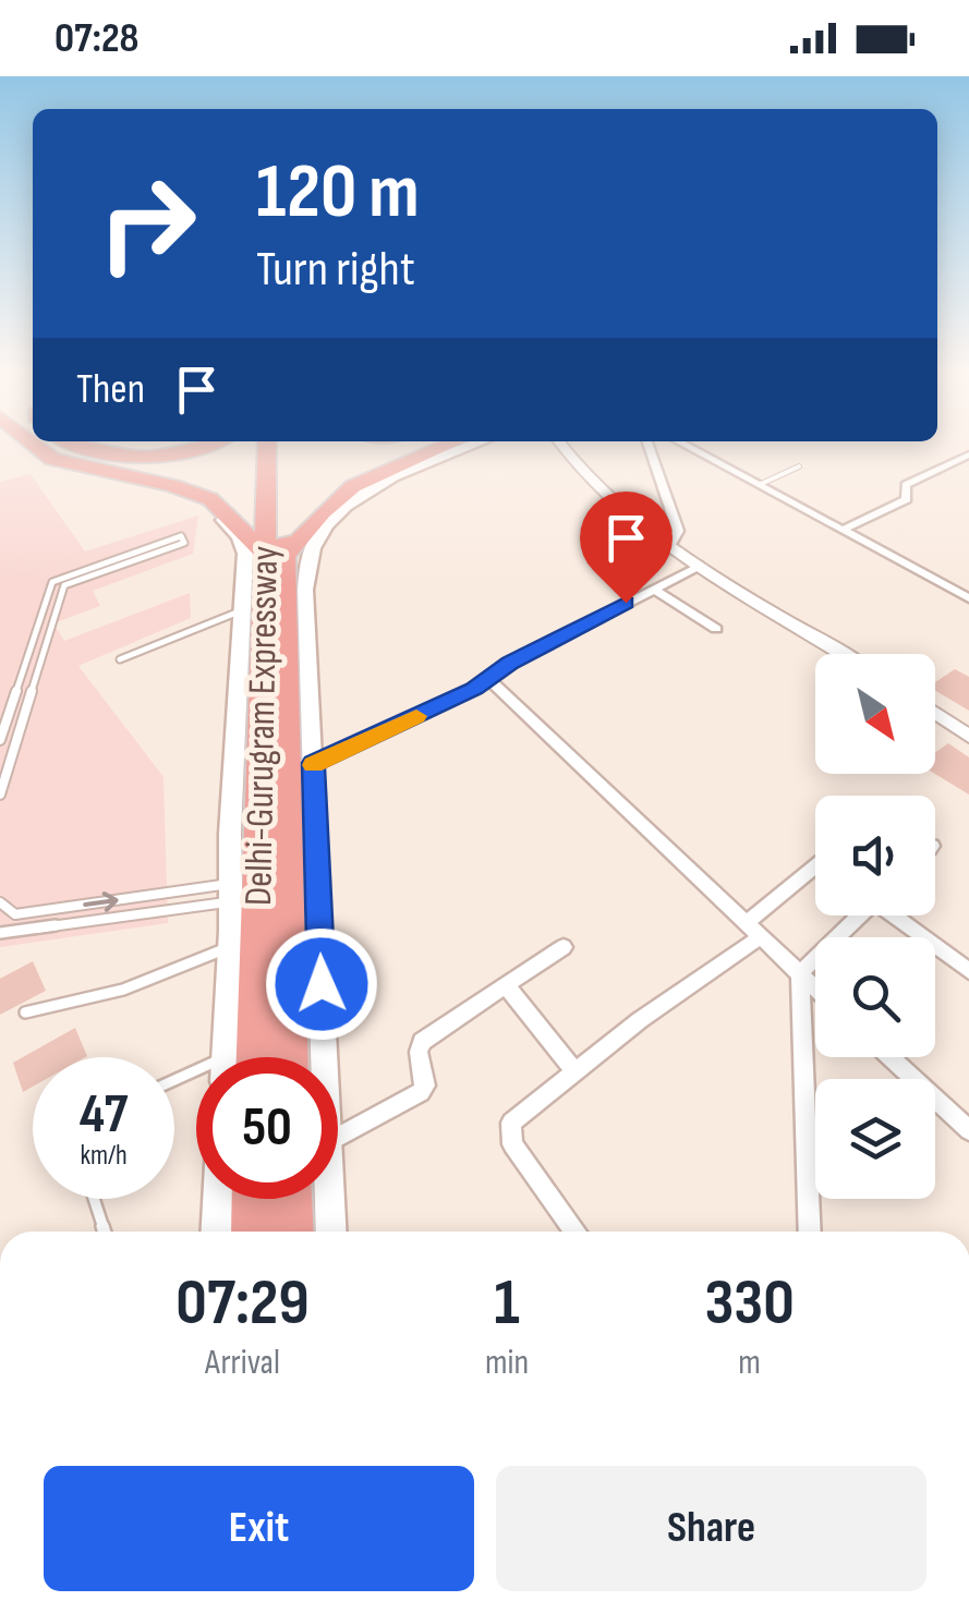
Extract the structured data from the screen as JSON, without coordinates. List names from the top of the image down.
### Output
{
  "streets": {
    "highway": ["Delhi-Gurugram Expressway"]
  },
  "north": "bottom right",
  "page": {
    "status": "07:28",
    "turn": ["120 m", "Turn right"],
    "then": "Then",
    "speed": "47 km/h",
    "limit": "50",
    "eta": [
      "07:29",
      "Arrival",
      "1",
      "min",
      "330",
      "m"
    ],
    "buttons": ["Exit", "Share"]
  }
}
